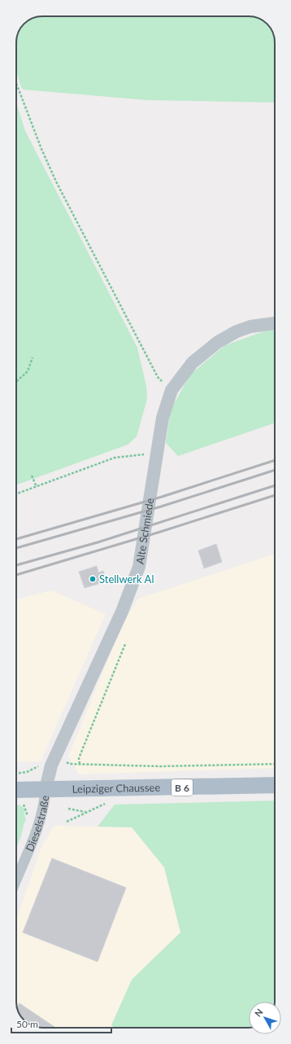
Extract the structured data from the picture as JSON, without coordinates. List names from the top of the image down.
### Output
{
  "streets": {
    "main road": ["B 6", "Leipziger Chaussee"],
    "street": ["Alte Schmiede", "Dieselstraße"]
  },
  "crossings": [
    ["Alte Schmiede", "Leipziger Chaussee"],
    ["Alte Schmiede", "Dieselstraße"],
    ["Leipziger Chaussee", "Dieselstraße"]
  ],
  "places": ["Stellwerk Al"],
  "scale_bar": "50 m",
  "north": "top left"
}
